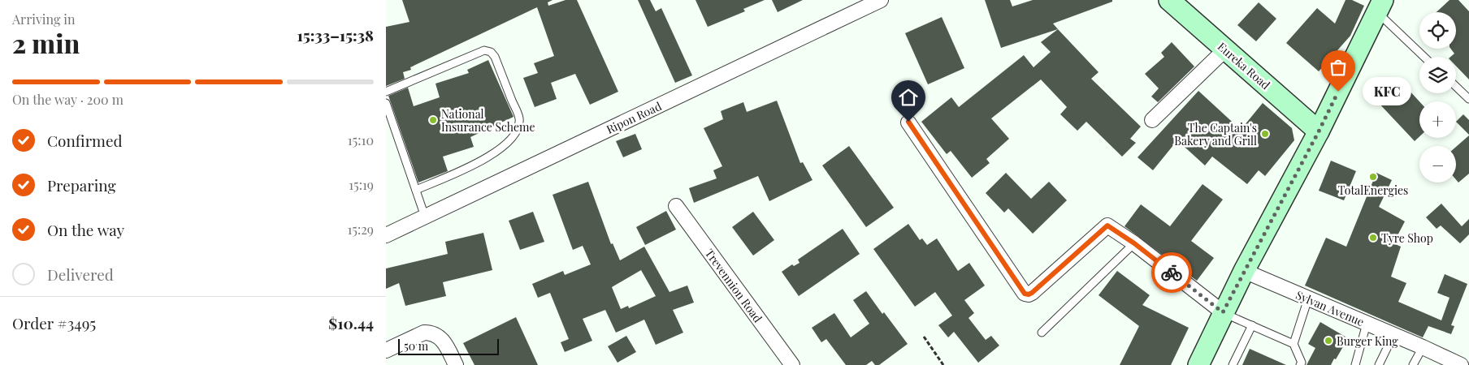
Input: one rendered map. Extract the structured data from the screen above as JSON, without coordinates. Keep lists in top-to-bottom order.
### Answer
{
  "streets": {
    "main road": ["Eureka Road"],
    "street": ["Ripon Road", "Trevennion Road", "Sylvan Avenue"]
  },
  "places": [
    "KFC",
    "National Insurance Scheme",
    "The Captain's Bakery and Grill",
    "TotalEnergies",
    "Tyre Shop",
    "Burger King"
  ],
  "scale_bar": "50 m",
  "page": {
    "heading": ["2 min", "Arriving in", "15:33–15:38"],
    "panel": ["Order #3495", "$10.44"],
    "map_buttons": ["+", "−"],
    "bar": "On the way · 200 m",
    "bubble": "KFC",
    "list": [
      ["Confirmed", "15:10"],
      ["Preparing", "15:19"],
      ["On the way", "15:29"],
      "Delivered"
    ],
    "scale": "50 m"
  }
}
